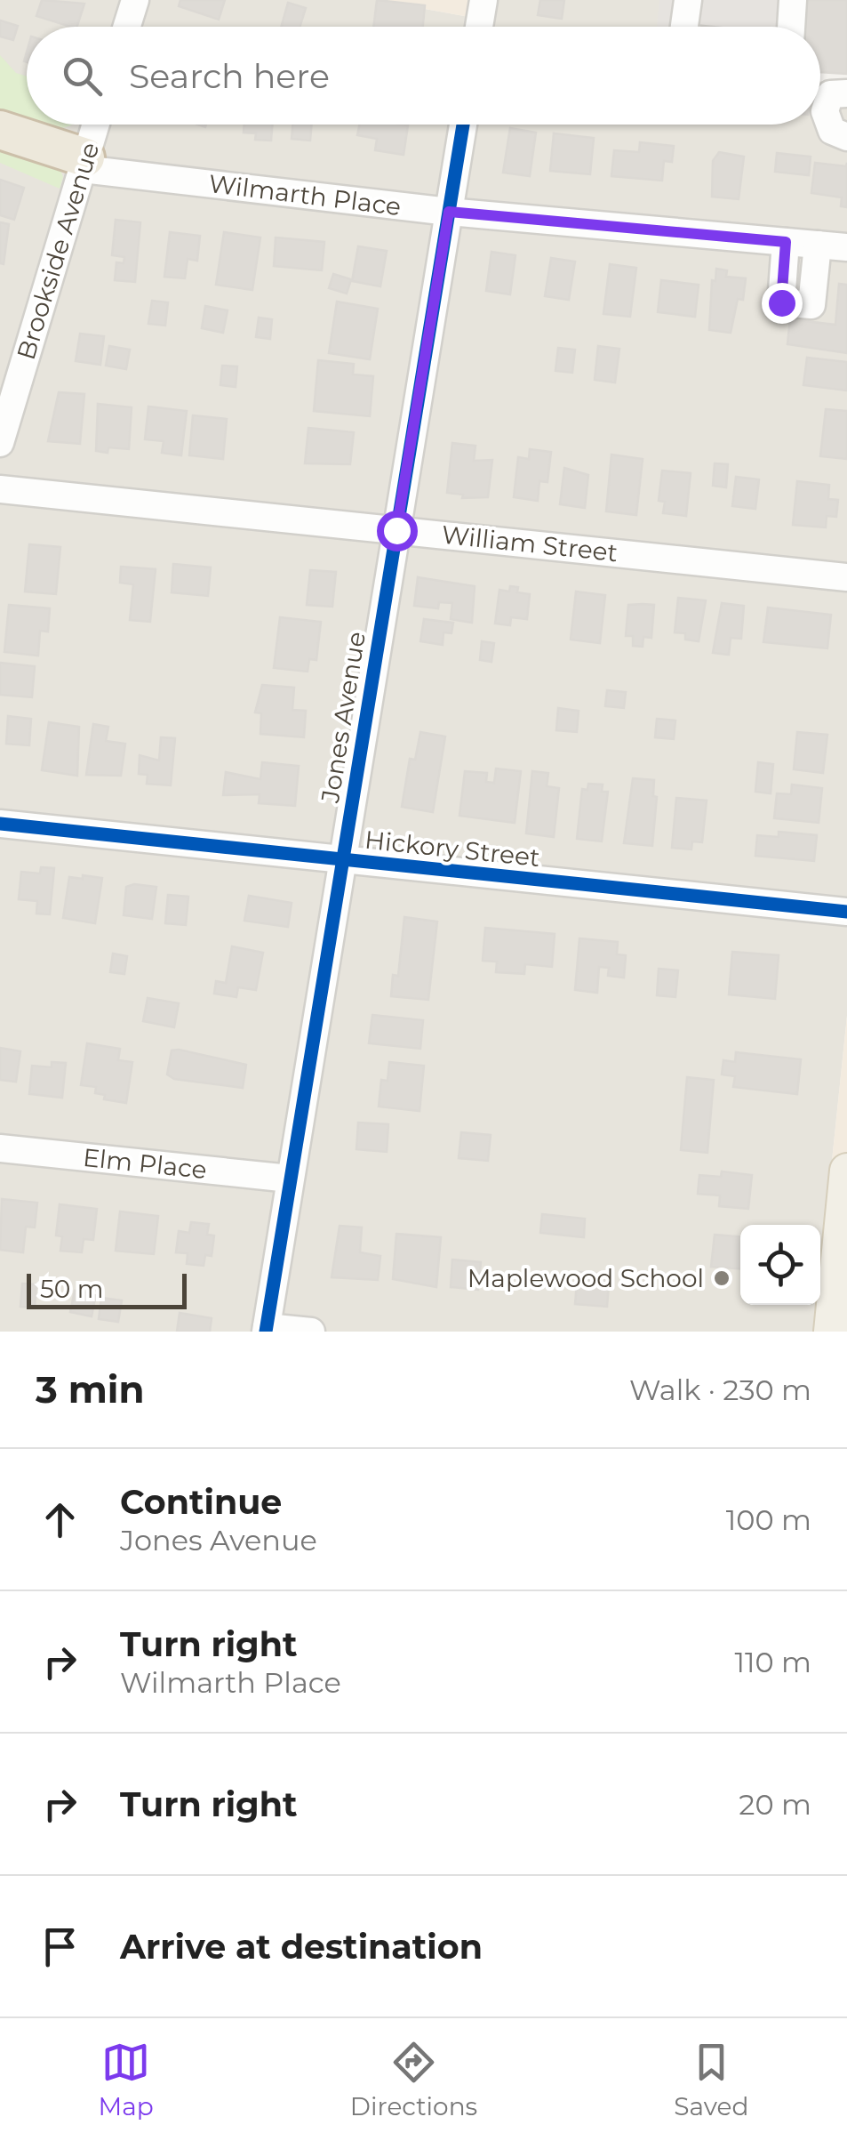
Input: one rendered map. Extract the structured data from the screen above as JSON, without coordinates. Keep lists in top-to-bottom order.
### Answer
{
  "streets": {
    "street": [
      "Wilmarth Place",
      "Brookside Avenue",
      "William Street",
      "Jones Avenue",
      "Hickory Street",
      "Elm Place"
    ]
  },
  "crossings": [
    ["Wilmarth Place", "Brookside Avenue"],
    ["Wilmarth Place", "Jones Avenue"],
    ["William Street", "Jones Avenue"],
    ["Jones Avenue", "Hickory Street"],
    ["Jones Avenue", "Elm Place"]
  ],
  "places": ["Maplewood School"],
  "scale_bar": "50 m",
  "page": {
    "search": "Search here",
    "scale": "50 m",
    "heading": ["3 min", "Walk · 230 m"],
    "list": [
      ["Continue", "Jones Avenue", "100 m"],
      ["Turn right", "Wilmarth Place", "110 m"],
      ["Turn right", "20 m"],
      "Arrive at destination"
    ],
    "nav": ["Map", "Directions", "Saved"]
  }
}
